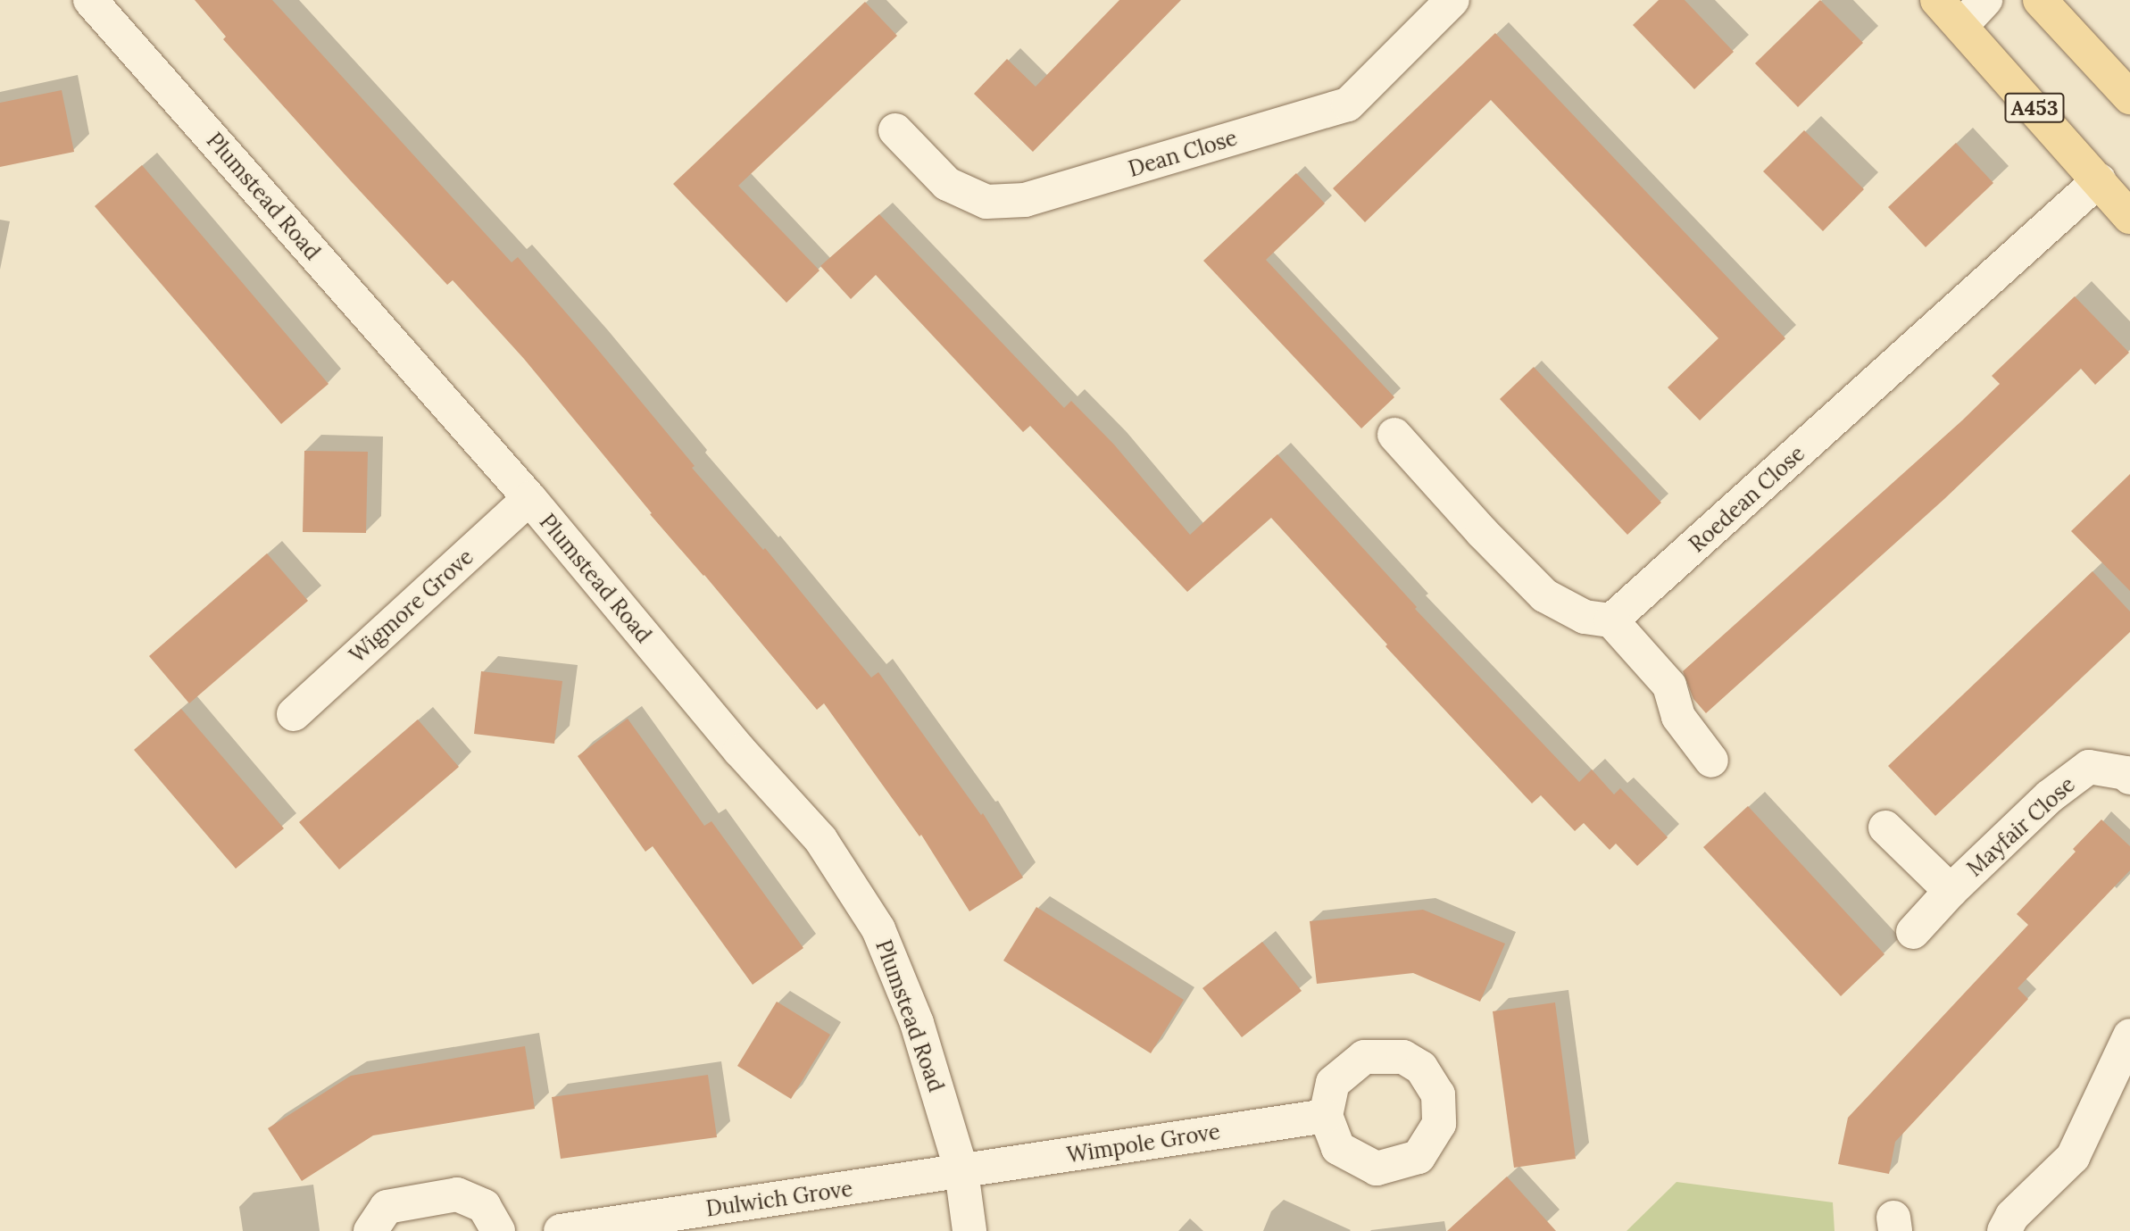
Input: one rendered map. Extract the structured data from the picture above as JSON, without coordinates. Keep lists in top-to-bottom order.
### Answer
{
  "streets": {
    "main road": ["A453"],
    "street": [
      "Dean Close",
      "Plumstead Road",
      "Roedean Close",
      "Wigmore Grove",
      "Mayfair Close",
      "Wimpole Grove",
      "Dulwich Grove"
    ]
  },
  "crossings": [
    ["A453", "Roedean Close"],
    ["Plumstead Road", "Wigmore Grove"],
    ["Plumstead Road", "Wimpole Grove"],
    ["Plumstead Road", "Dulwich Grove"],
    ["Wimpole Grove", "Dulwich Grove"]
  ]
}
